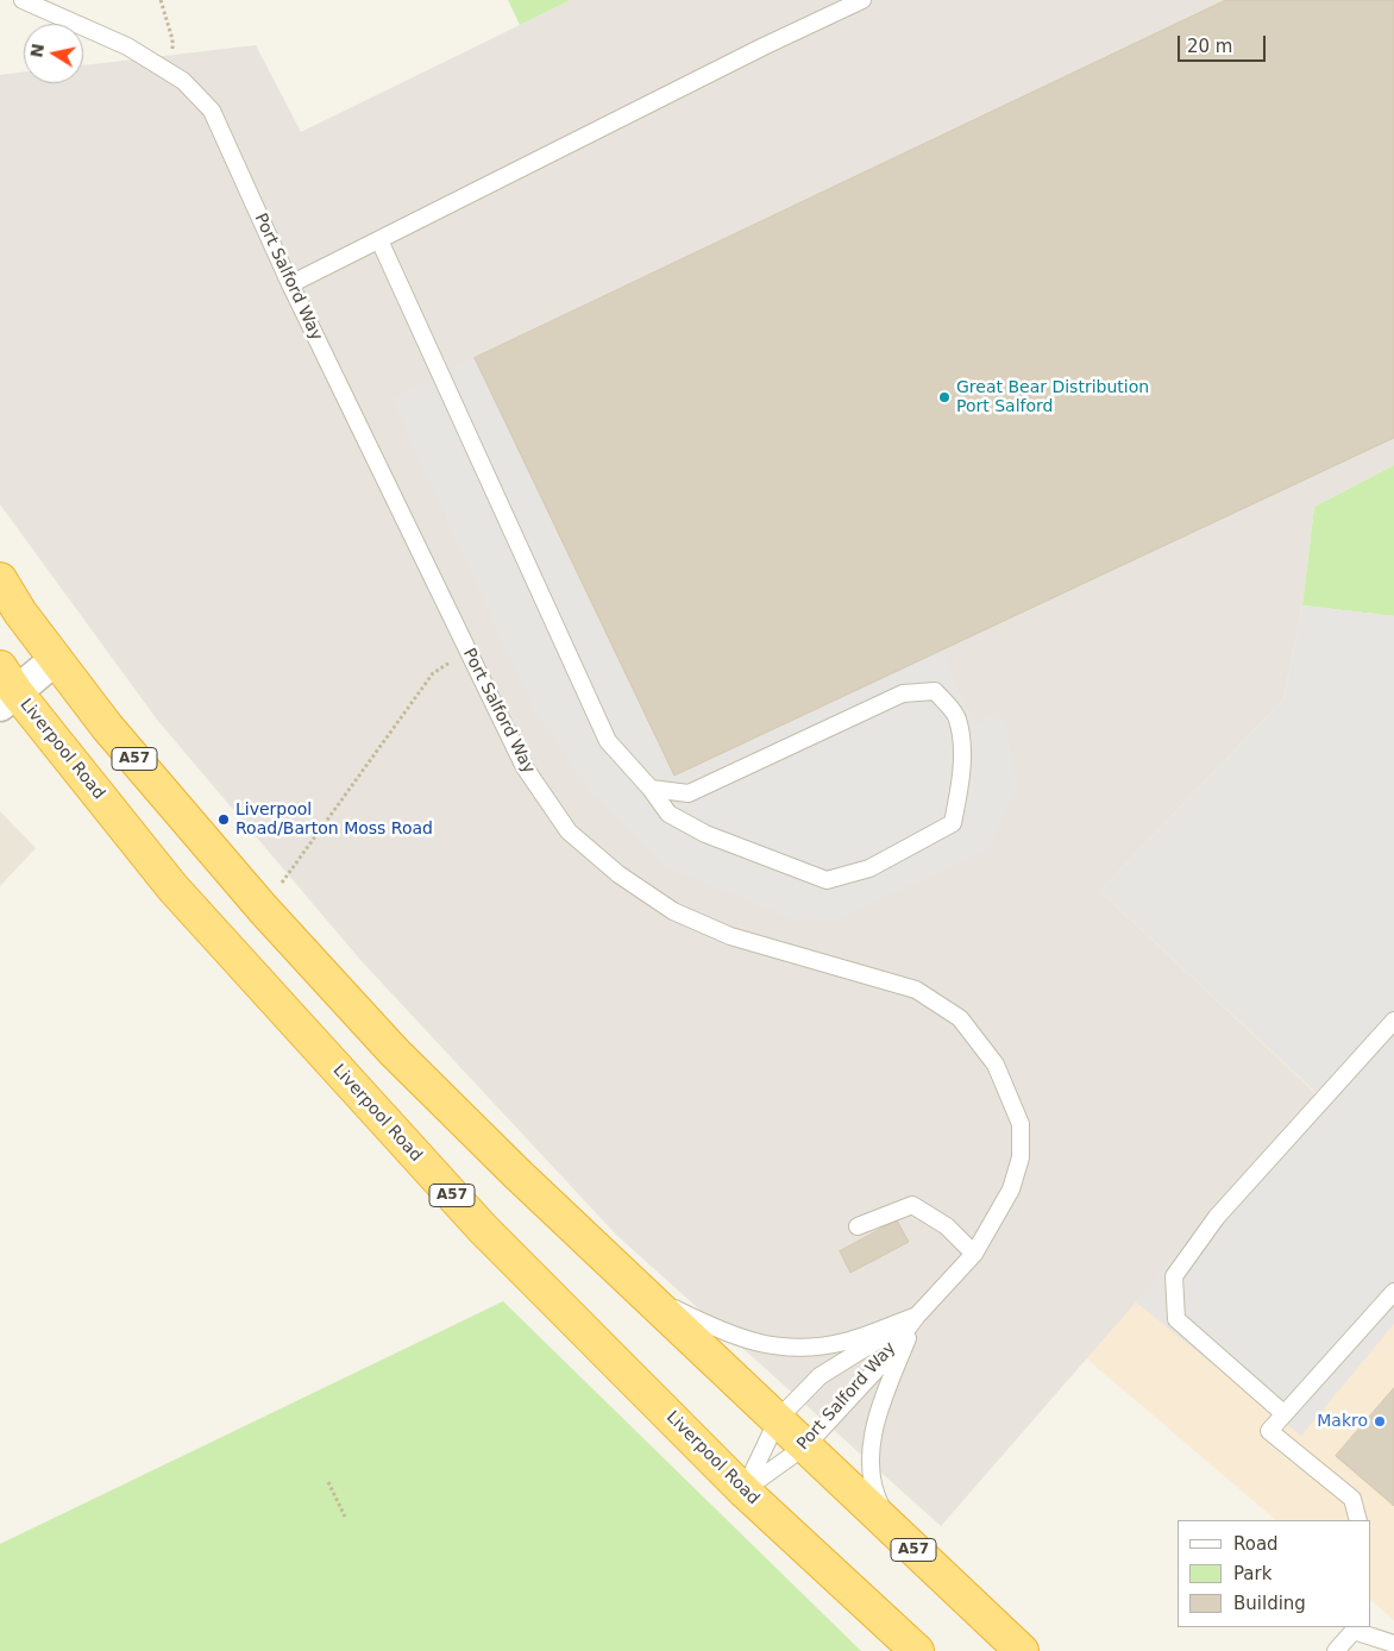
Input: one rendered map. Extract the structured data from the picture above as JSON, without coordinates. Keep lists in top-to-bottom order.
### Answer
{
  "streets": {
    "highway": ["Liverpool Road", "A57"],
    "lane": ["Port Salford Way"]
  },
  "crossings": [
    ["Port Salford Way", "Liverpool Road"],
    ["Port Salford Way", "A57"]
  ],
  "places": ["Great Bear Distribution Port Salford", "Liverpool Road/Barton Moss Road", "Makro"],
  "legend": ["Road", "Park", "Building"],
  "scale_bar": "20 m",
  "north": "left"
}
